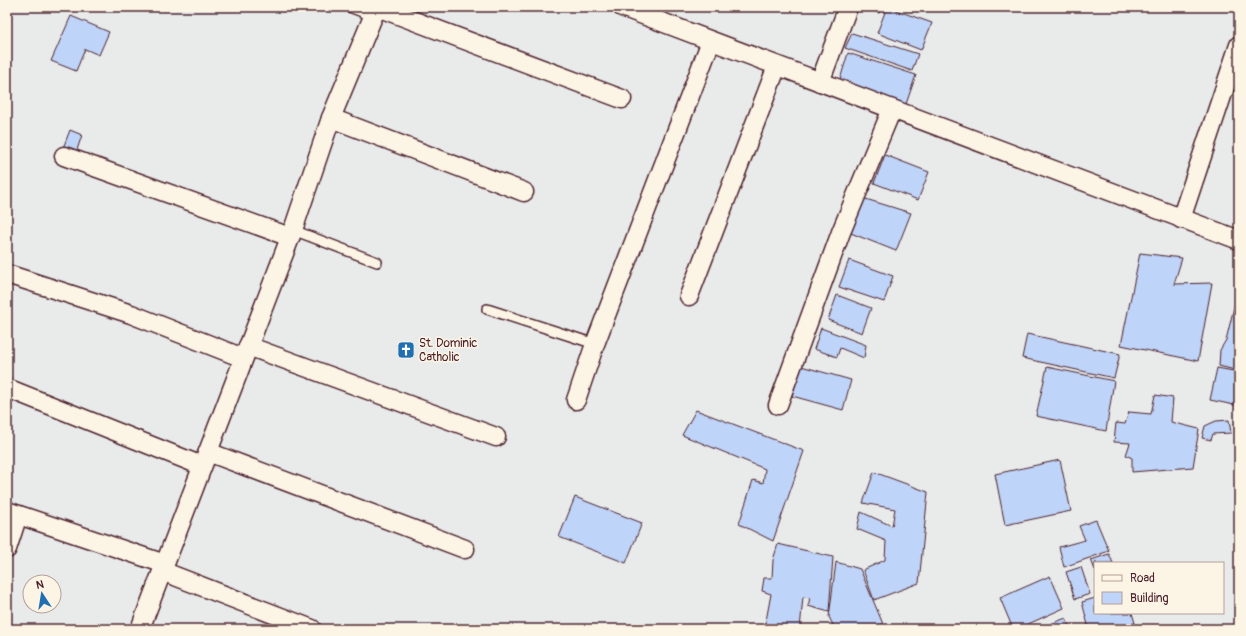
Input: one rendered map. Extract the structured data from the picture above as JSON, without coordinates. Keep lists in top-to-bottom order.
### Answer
{
  "places": {
    "church": ["St. Dominic Catholic"]
  },
  "legend": ["Road", "Building"],
  "north": "top"
}
